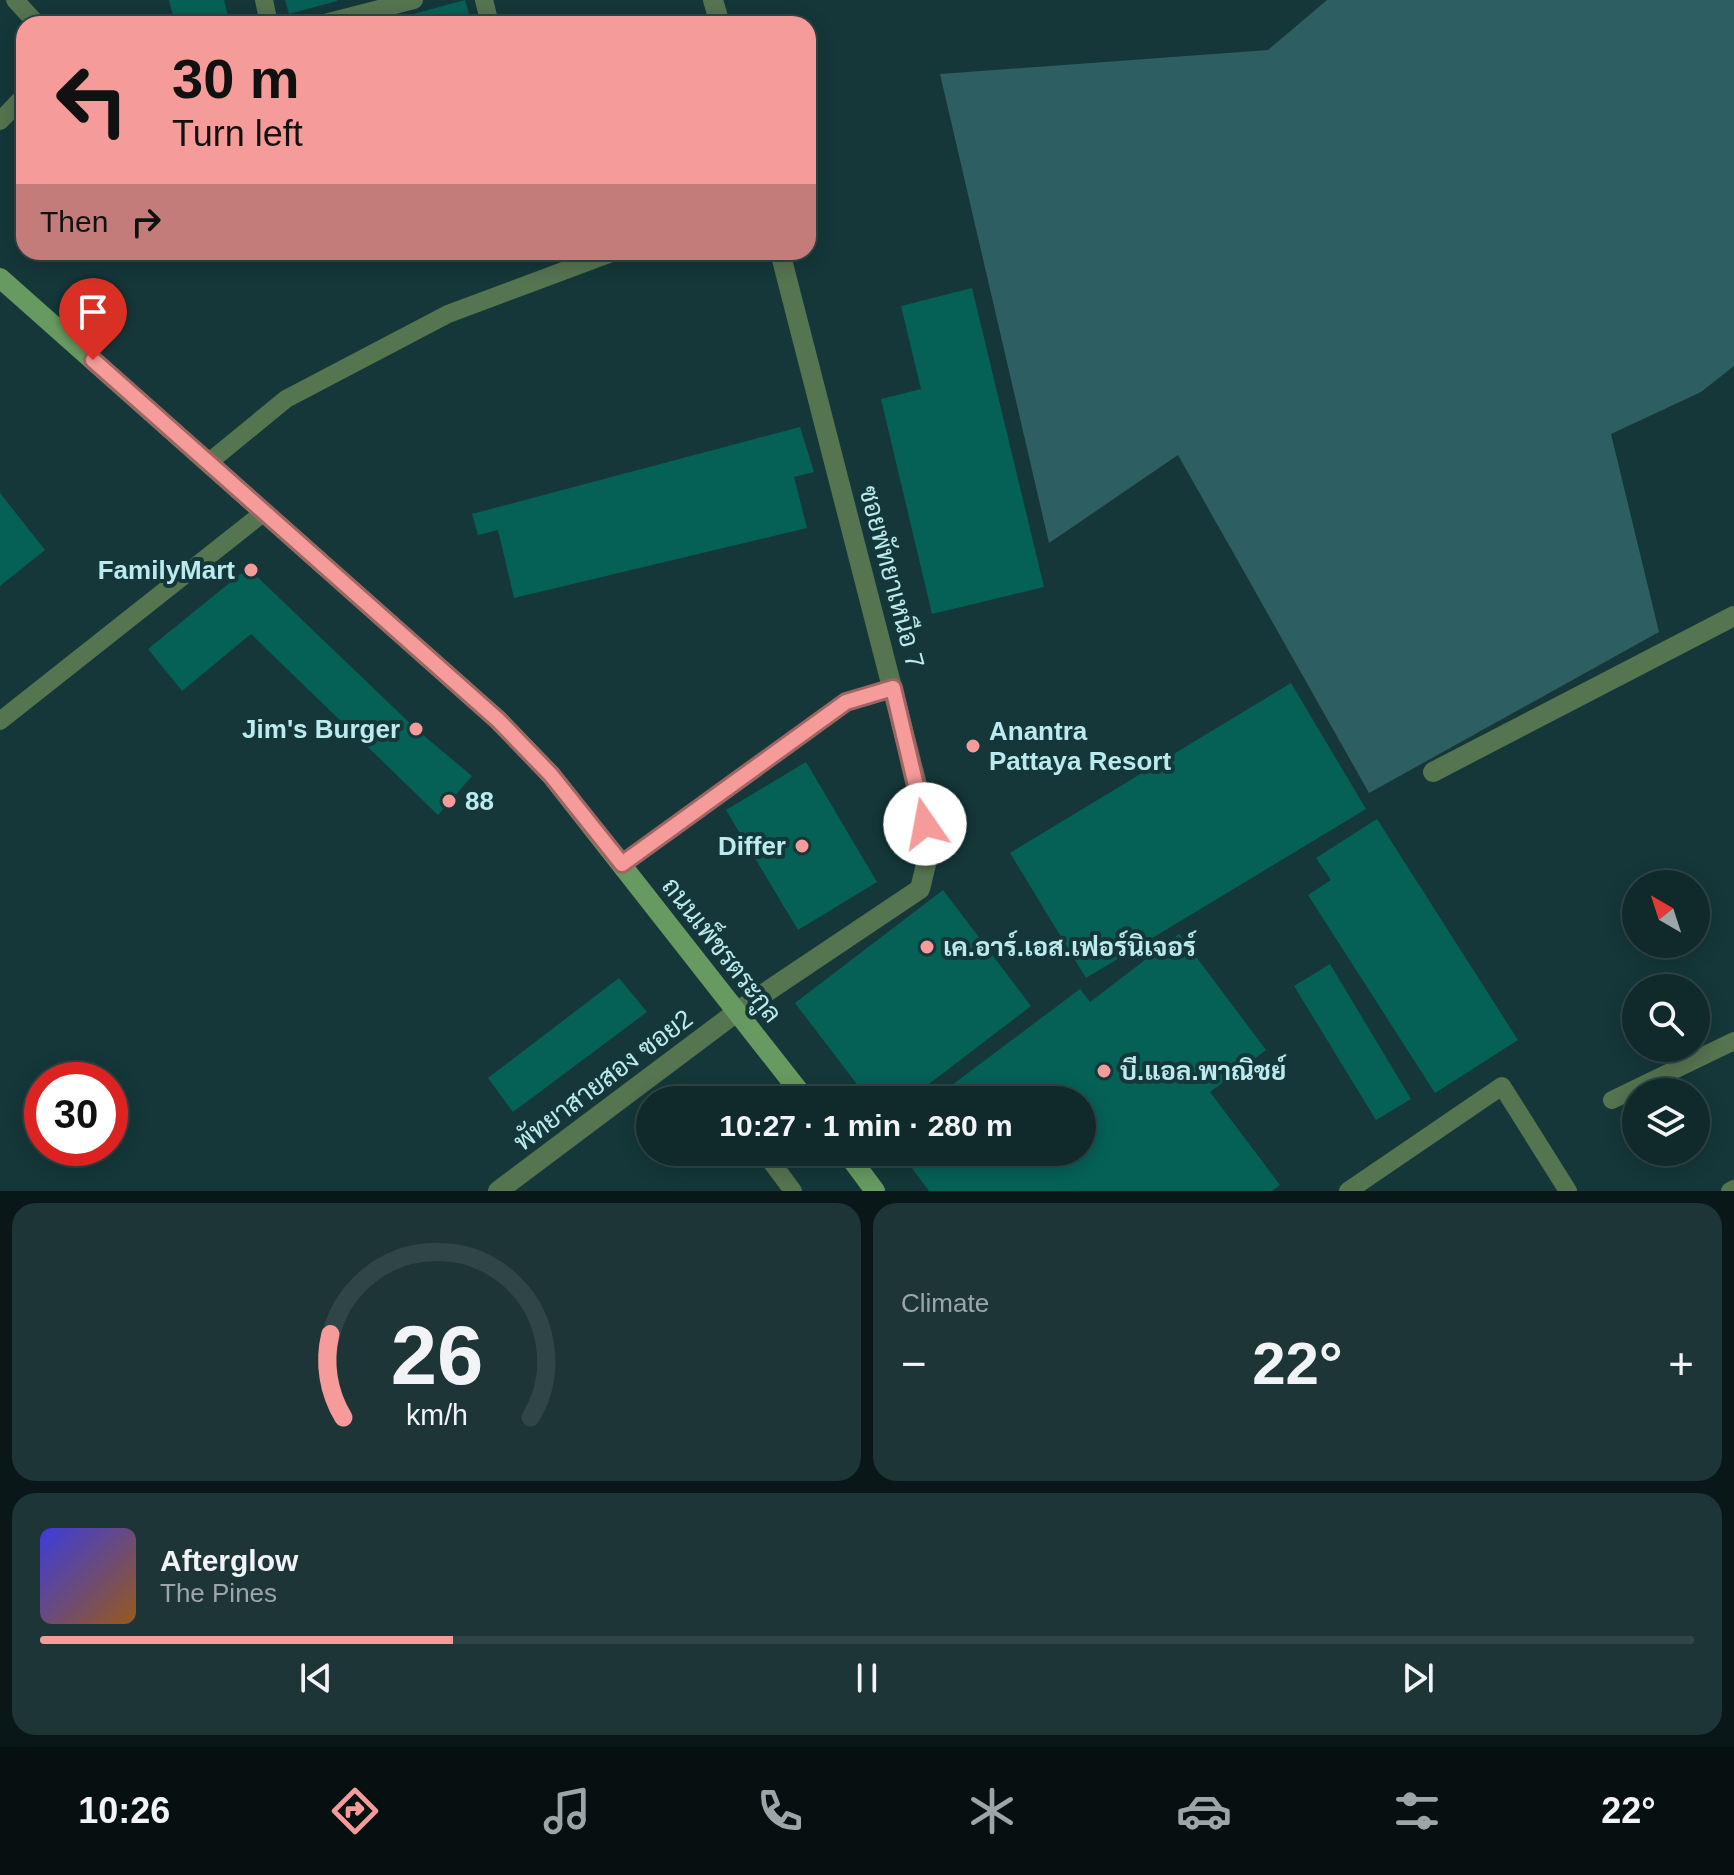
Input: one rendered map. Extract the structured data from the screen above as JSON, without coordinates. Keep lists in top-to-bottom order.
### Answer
{
  "streets": {
    "street": ["ซอยพัทยาเหนือ 7", "ถนนเพ็ชรตระกูล", "พัทยาสายสอง ซอย2"]
  },
  "crossings": [
    ["ซอยพัทยาเหนือ 7", "ถนนเพ็ชรตระกูล"],
    ["ซอยพัทยาเหนือ 7", "พัทยาสายสอง ซอย2"],
    ["ถนนเพ็ชรตระกูล", "พัทยาสายสอง ซอย2"]
  ],
  "places": [
    "FamilyMart",
    "Jim's Burger",
    "Anantra Pattaya Resort",
    "88",
    "Differ",
    "เค.อาร์.เอส.เฟอร์นิเจอร์",
    "บี.แอล.พาณิชย์"
  ],
  "north": "top left",
  "page": {
    "turn": ["30 m", "Turn left"],
    "then": "Then",
    "limit": "30",
    "trip": "10:27 · 1 min · 280 m",
    "tile": "Climate",
    "heat": ["−", "22°", "+"],
    "song": ["Afterglow", "The Pines"],
    "tabs": ["10:26", "22°"],
    "gauge": ["26", "km/h"]
  }
}
